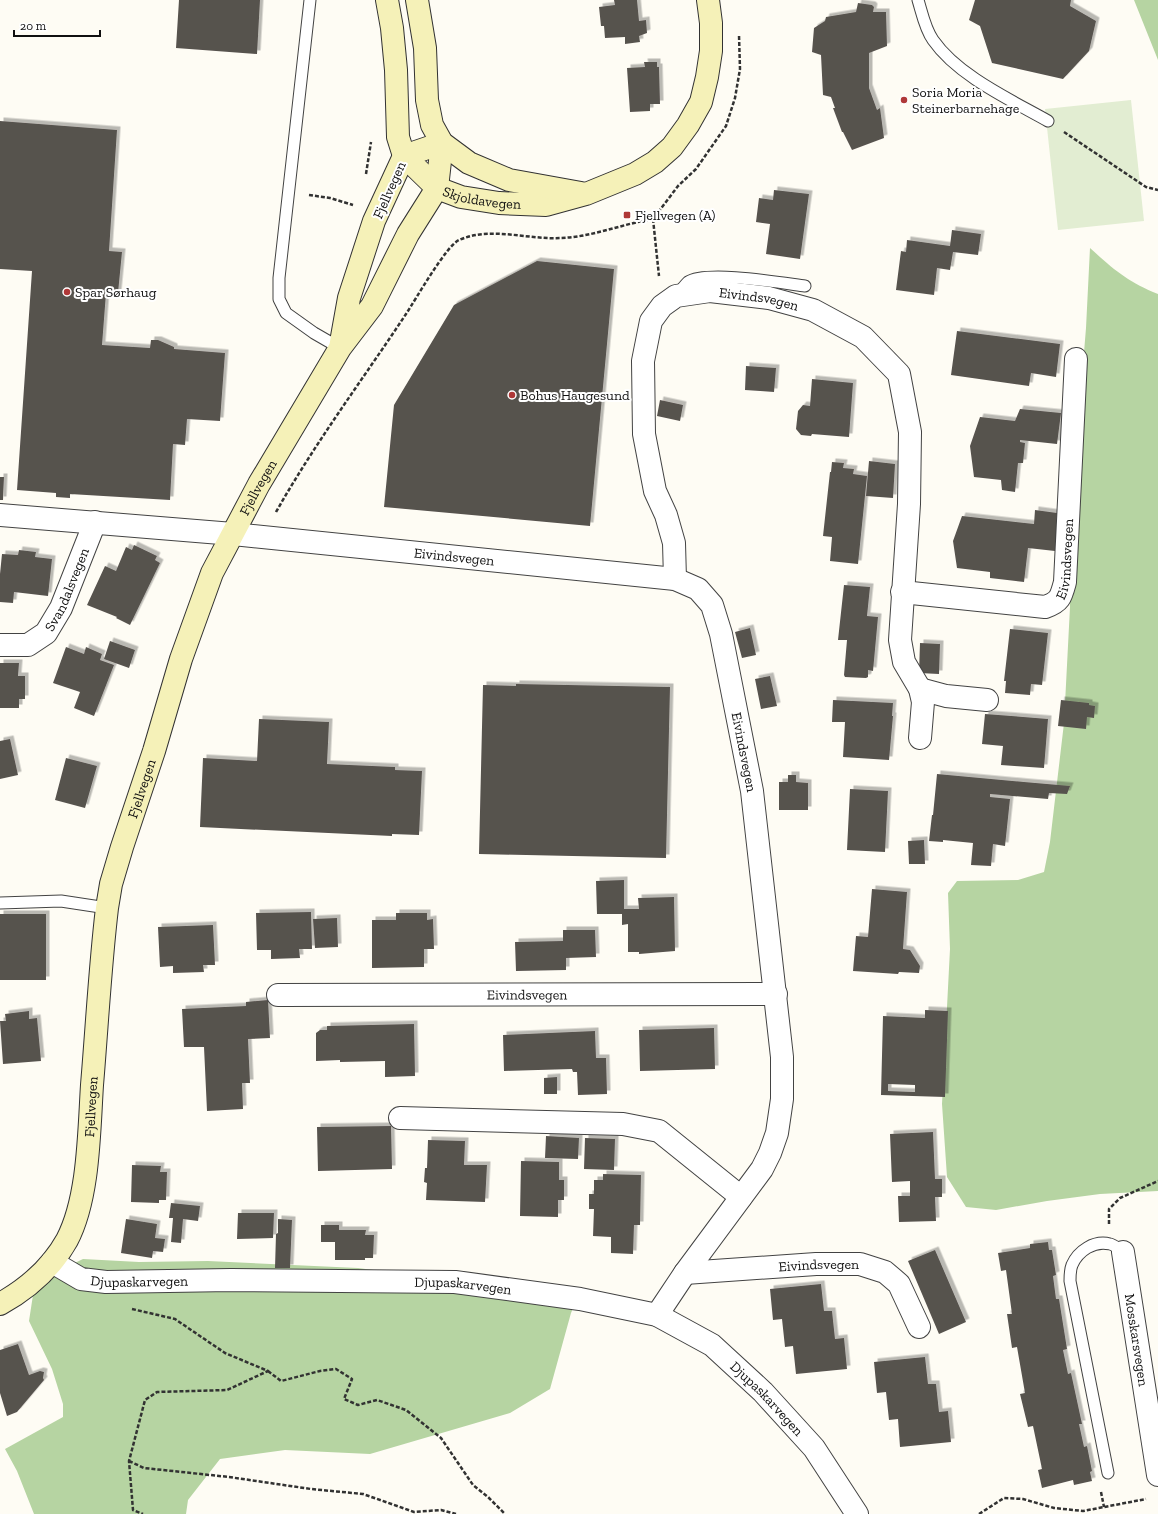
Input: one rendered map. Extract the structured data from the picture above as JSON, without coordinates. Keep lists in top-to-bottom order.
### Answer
{
  "streets": {
    "main road": ["Fjellvegen", "Skjoldavegen"],
    "street": [
      "Eivindsvegen",
      "Svandalsvegen",
      "Djupaskarvegen",
      "Mosskarsvegen"
    ]
  },
  "crossings": [
    ["Fjellvegen", "Skjoldavegen"],
    ["Fjellvegen", "Eivindsvegen"],
    ["Fjellvegen", "Djupaskarvegen"],
    ["Eivindsvegen", "Djupaskarvegen"]
  ],
  "places": {
    "other": ["Soria Moria Steinerbarnehage", "Spar Sørhaug", "Bohus Haugesund"],
    "transit": ["Fjellvegen (A)"]
  },
  "scale_bar": "20 m"
}
